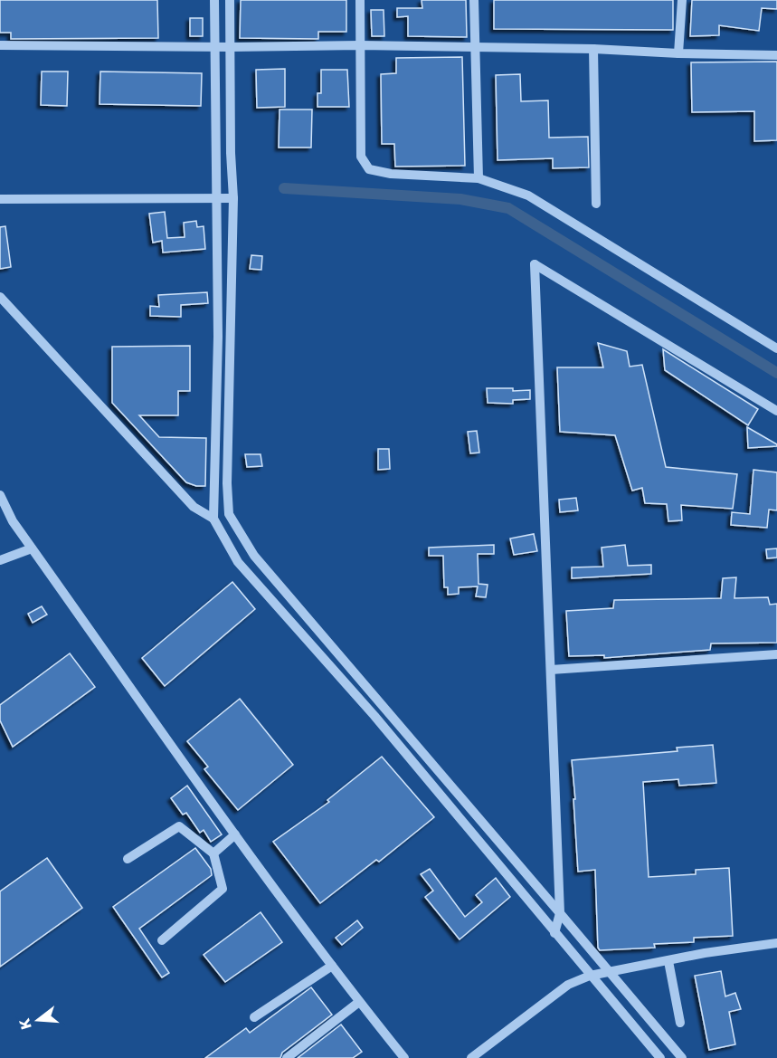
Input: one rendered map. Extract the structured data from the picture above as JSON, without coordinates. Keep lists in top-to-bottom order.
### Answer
{
  "north": "left"
}
